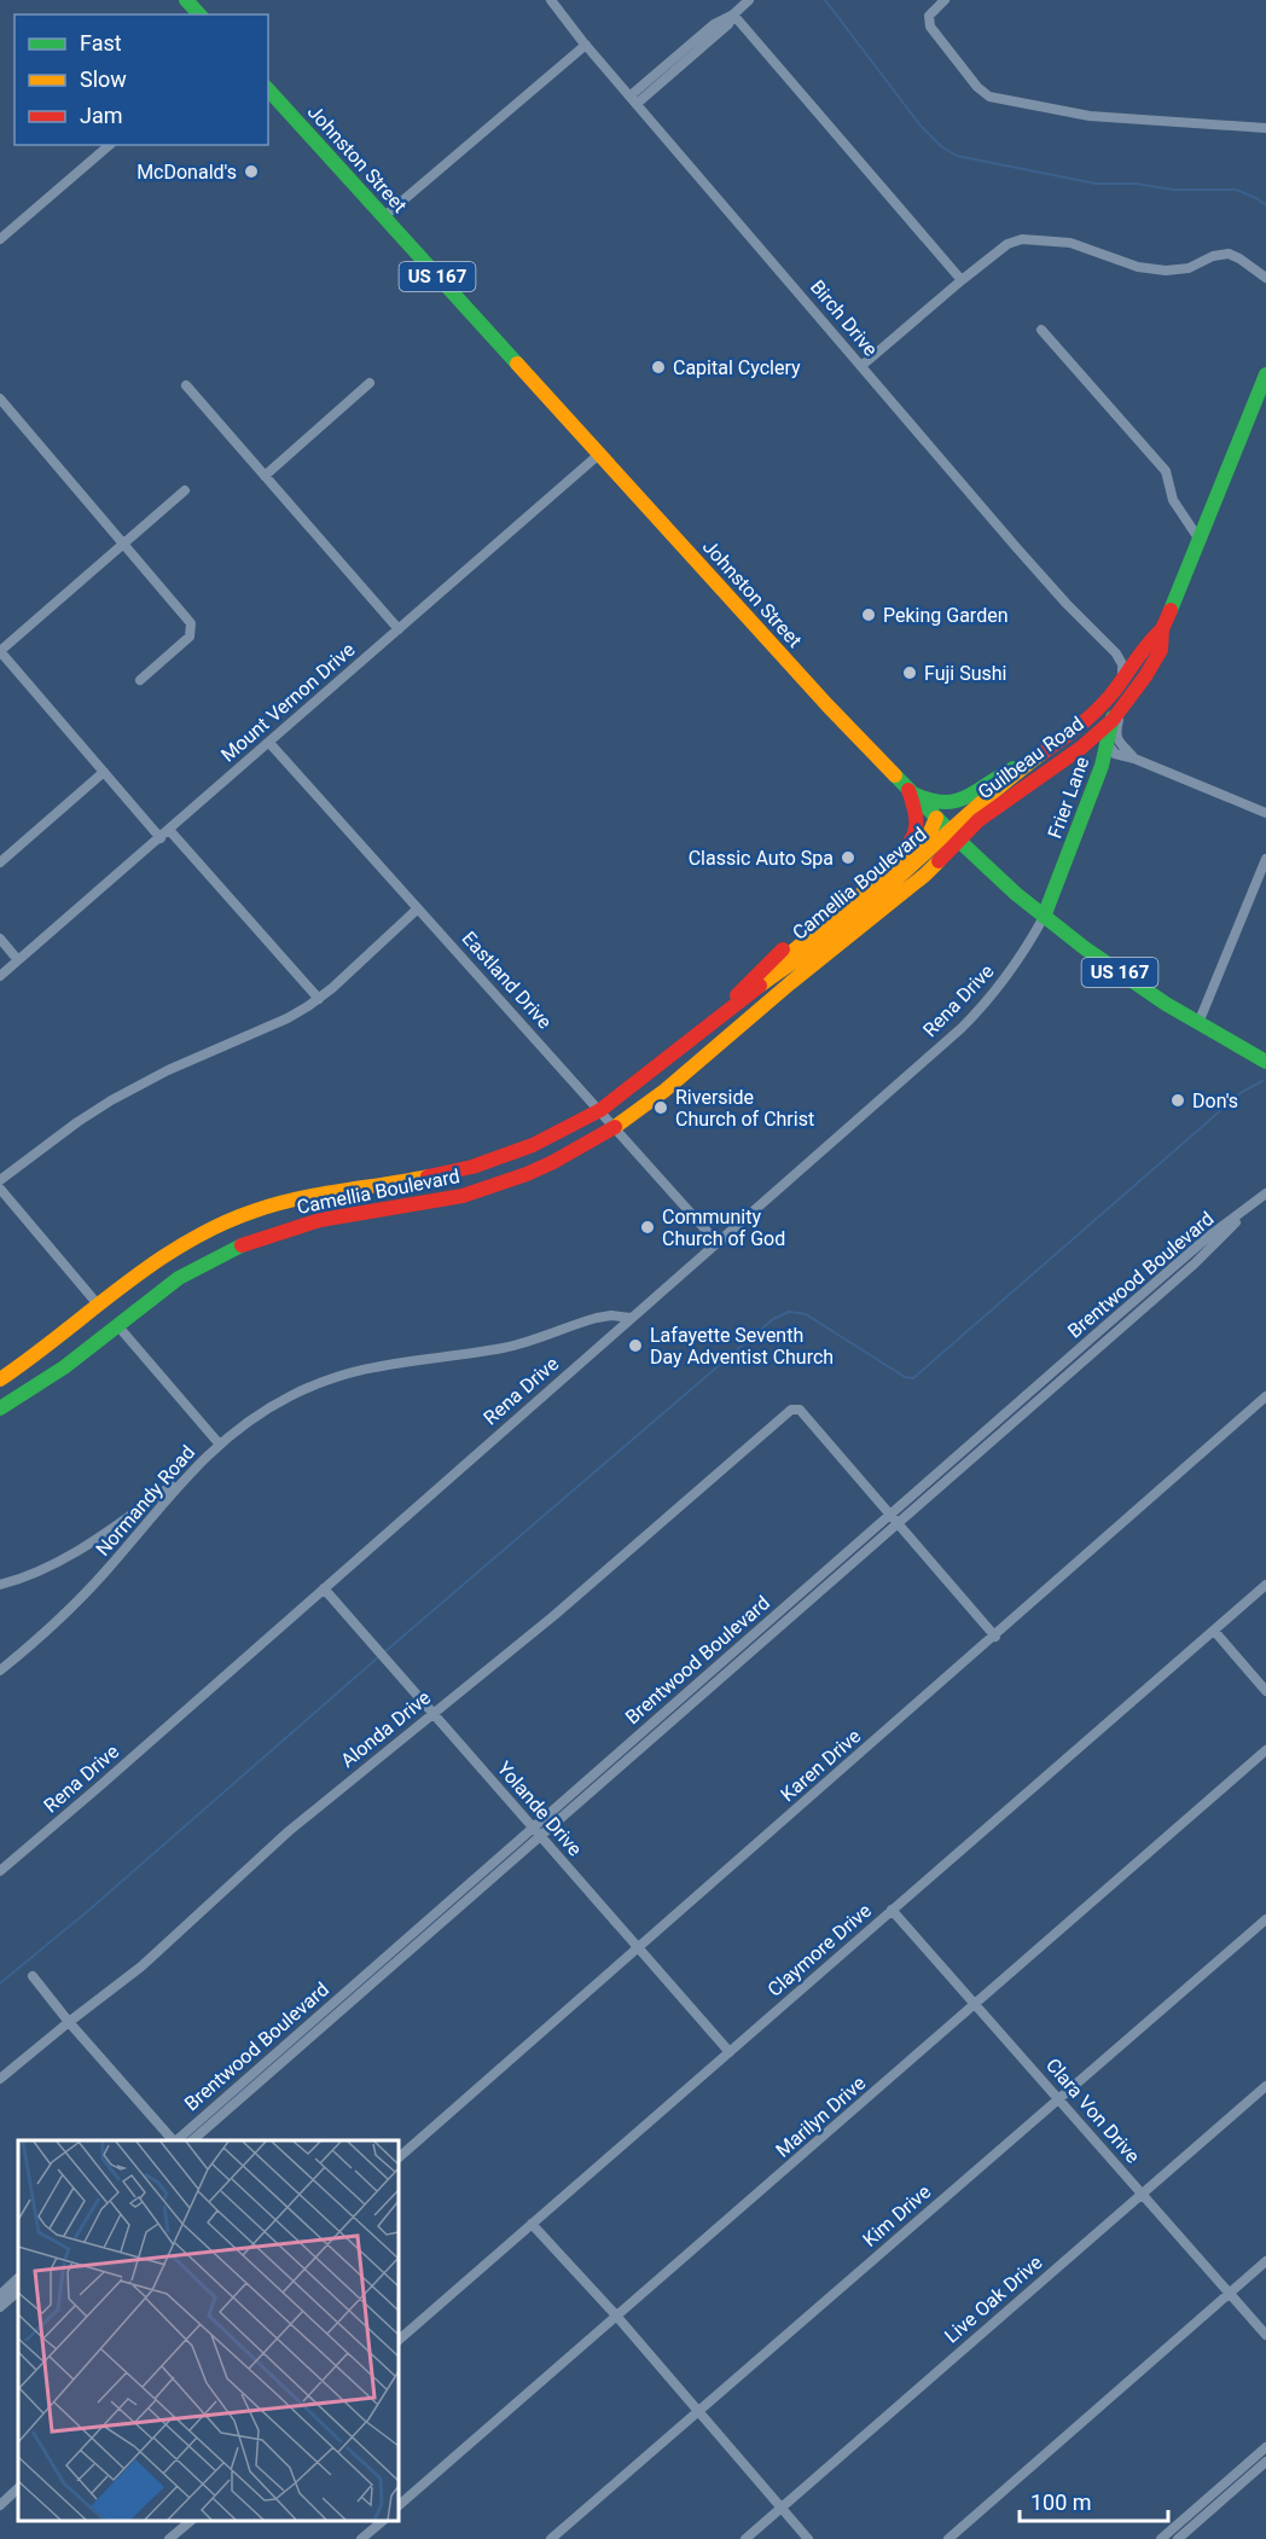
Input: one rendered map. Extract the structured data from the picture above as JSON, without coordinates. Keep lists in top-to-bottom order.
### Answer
{
  "streets": {
    "main road": [
      "Johnston Street",
      "US 167",
      "Guilbeau Road",
      "Frier Lane",
      "Camellia Boulevard"
    ],
    "street": [
      "Birch Drive",
      "Mount Vernon Drive",
      "Eastland Drive",
      "Rena Drive",
      "Brentwood Boulevard",
      "Normandy Road",
      "Alonda Drive",
      "Karen Drive",
      "Yolande Drive",
      "Claymore Drive",
      "Clara Von Drive",
      "Marilyn Drive",
      "Kim Drive",
      "Live Oak Drive"
    ]
  },
  "crossings": [
    ["Johnston Street", "Mount Vernon Drive"],
    ["Johnston Street", "Guilbeau Road"],
    ["Johnston Street", "Frier Lane"],
    ["Johnston Street", "Camellia Boulevard"],
    ["Johnston Street", "Rena Drive"],
    ["Mount Vernon Drive", "Eastland Drive"],
    ["Guilbeau Road", "Frier Lane"],
    ["Guilbeau Road", "Camellia Boulevard"],
    ["Frier Lane", "Rena Drive"],
    ["Camellia Boulevard", "Eastland Drive"],
    ["Eastland Drive", "Rena Drive"],
    ["Rena Drive", "Normandy Road"],
    ["Rena Drive", "Yolande Drive"],
    ["Brentwood Boulevard", "Alonda Drive"],
    ["Brentwood Boulevard", "Yolande Drive"],
    ["Alonda Drive", "Yolande Drive"],
    ["Karen Drive", "Yolande Drive"],
    ["Yolande Drive", "Claymore Drive"],
    ["Claymore Drive", "Clara Von Drive"],
    ["Clara Von Drive", "Marilyn Drive"],
    ["Clara Von Drive", "Kim Drive"],
    ["Clara Von Drive", "Live Oak Drive"]
  ],
  "places": [
    "McDonald's",
    "Capital Cyclery",
    "Peking Garden",
    "Fuji Sushi",
    "Classic Auto Spa",
    "Don's",
    "Riverside Church of Christ",
    "Community Church of God",
    "Lafayette Seventh Day Adventist Church"
  ],
  "legend": ["Fast", "Slow", "Jam"],
  "scale_bar": "100 m"
}
